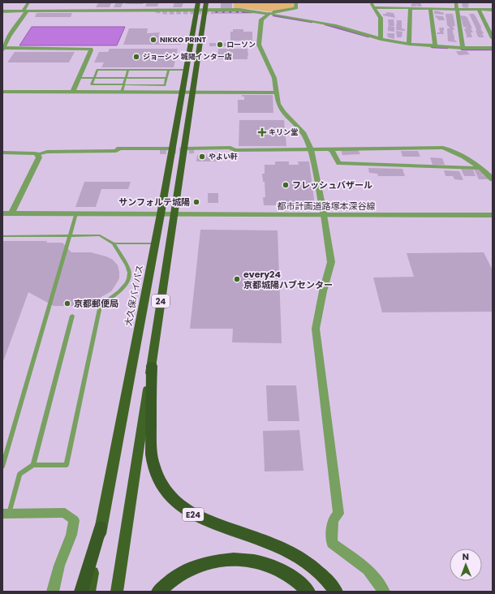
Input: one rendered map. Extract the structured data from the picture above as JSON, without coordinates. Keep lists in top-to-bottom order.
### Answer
{
  "streets": {
    "highway": ["大久保バイパス", "24", "E24"],
    "street": ["都市計画道路塚本深谷線"]
  },
  "crossings": [
    ["都市計画道路塚本深谷線", "大久保バイパス"],
    ["都市計画道路塚本深谷線", "24"],
    ["大久保バイパス", "24"],
    ["24", "E24"]
  ],
  "places": {
    "other": [
      "NIKKO PRINT",
      "ローソン",
      "ジョーシン 城陽インター店",
      "やよい軒",
      "フレッシュバザール",
      "サンフォルテ城陽",
      "every24 京都城陽ハブセンター",
      "京都郵便局"
    ],
    "health": ["キリン堂"]
  },
  "north": "top"
}
